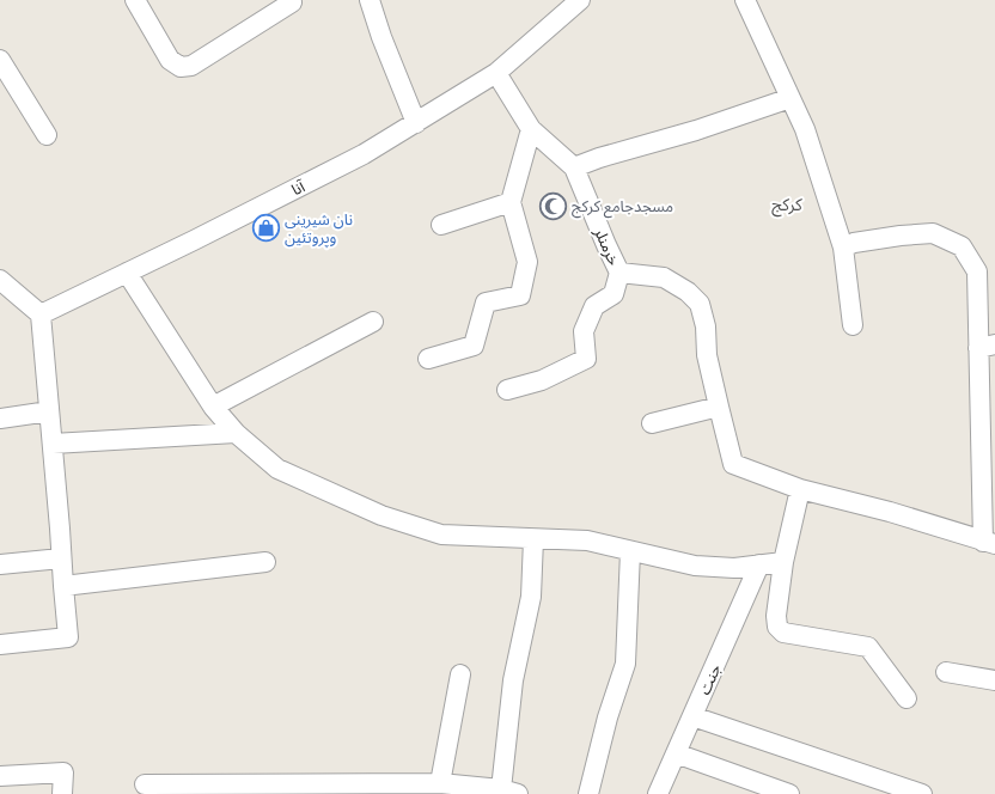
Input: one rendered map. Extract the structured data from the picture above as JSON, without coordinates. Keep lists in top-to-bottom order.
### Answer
{
  "streets": {
    "street": ["آنا", "خرمنلر", "جنت"]
  },
  "crossings": [
    ["آنا", "خرمنلر"]
  ],
  "districts": ["کرکج"],
  "places": {
    "mosque": ["مسجدجامع کرکج"],
    "shop": ["نان شیرینی وپروتئین"]
  }
}
